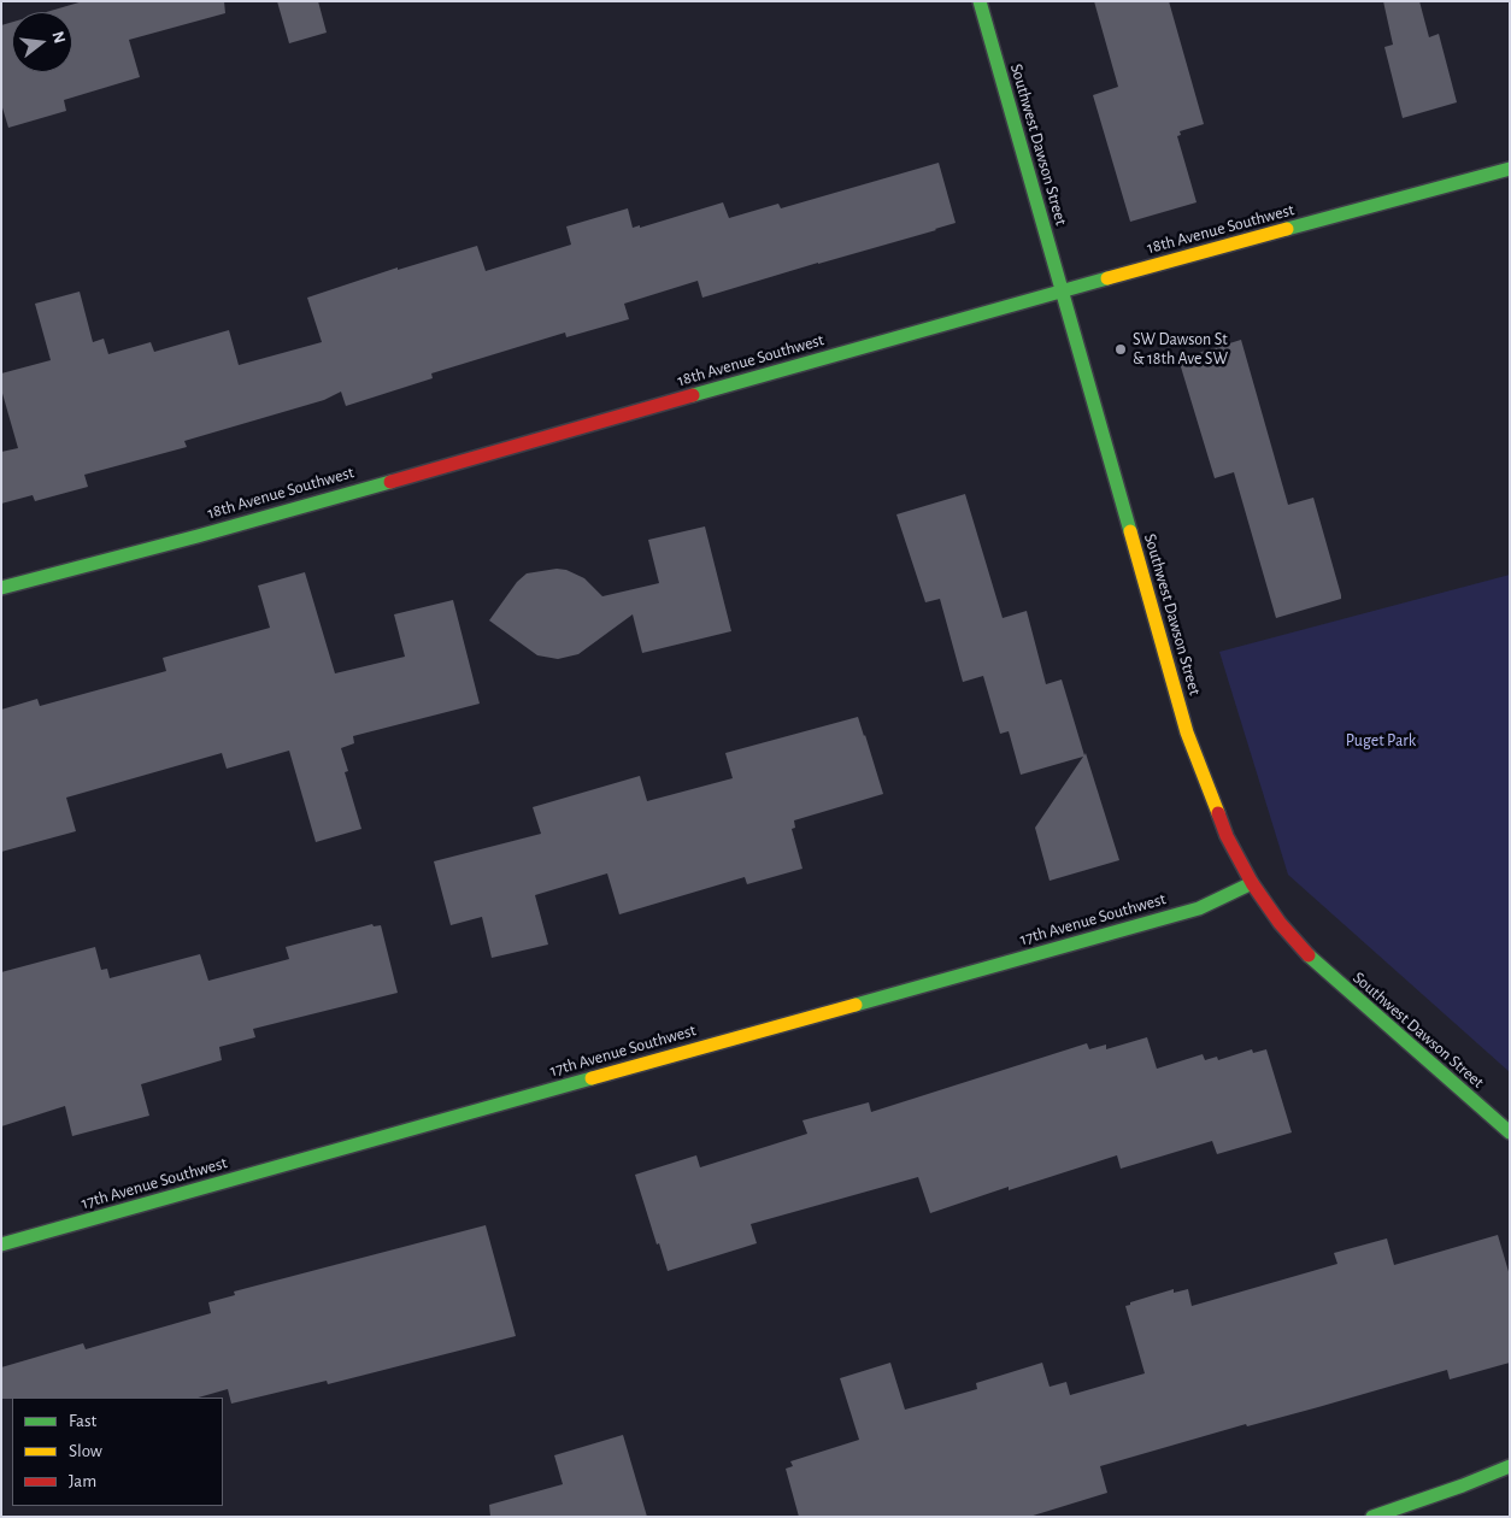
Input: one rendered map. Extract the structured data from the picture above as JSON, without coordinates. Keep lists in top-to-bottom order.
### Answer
{
  "streets": {
    "street": ["Southwest Dawson Street", "18th Avenue Southwest", "17th Avenue Southwest"]
  },
  "crossings": [
    ["Southwest Dawson Street", "18th Avenue Southwest"],
    ["Southwest Dawson Street", "17th Avenue Southwest"]
  ],
  "parks": ["Puget Park"],
  "places": ["SW Dawson St & 18th Ave SW"],
  "legend": ["Fast", "Slow", "Jam"],
  "north": "right"
}
